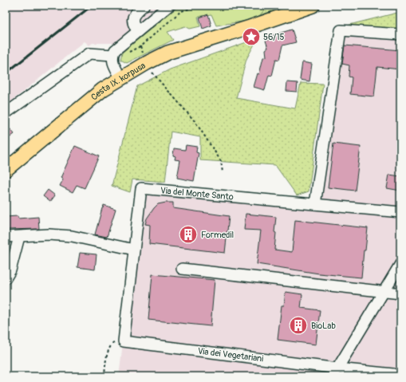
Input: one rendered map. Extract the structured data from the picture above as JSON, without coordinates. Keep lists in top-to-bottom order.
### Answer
{
  "streets": {
    "main road": ["Cesta IX. korpusa"],
    "street": ["Via del Monte Santo", "Via dei Vegetariani"]
  },
  "crossings": [
    ["Via del Monte Santo", "Via dei Vegetariani"]
  ],
  "places": {
    "place": ["56/15"],
    "building": ["Formedil", "BioLab"]
  }
}
